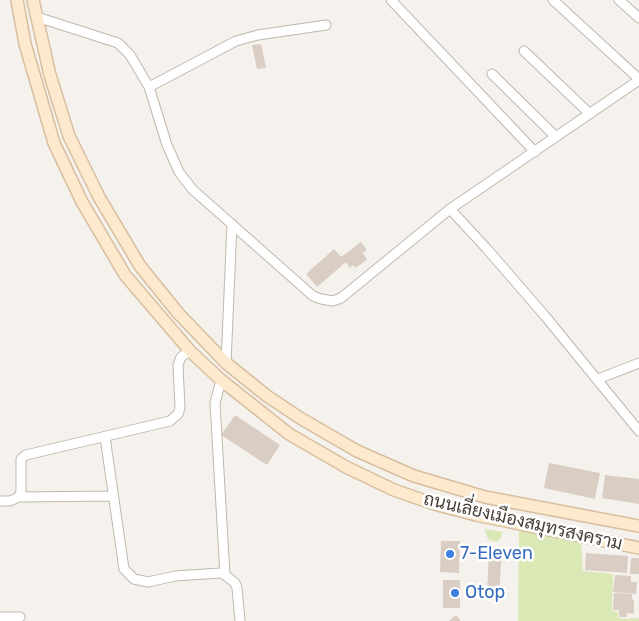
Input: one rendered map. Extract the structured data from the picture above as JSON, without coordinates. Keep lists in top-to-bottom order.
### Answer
{
  "streets": {
    "main road": ["ถนนเลี่ยงเมืองสมุทรสงคราม"]
  },
  "places": ["7-Eleven", "Otop"]
}
